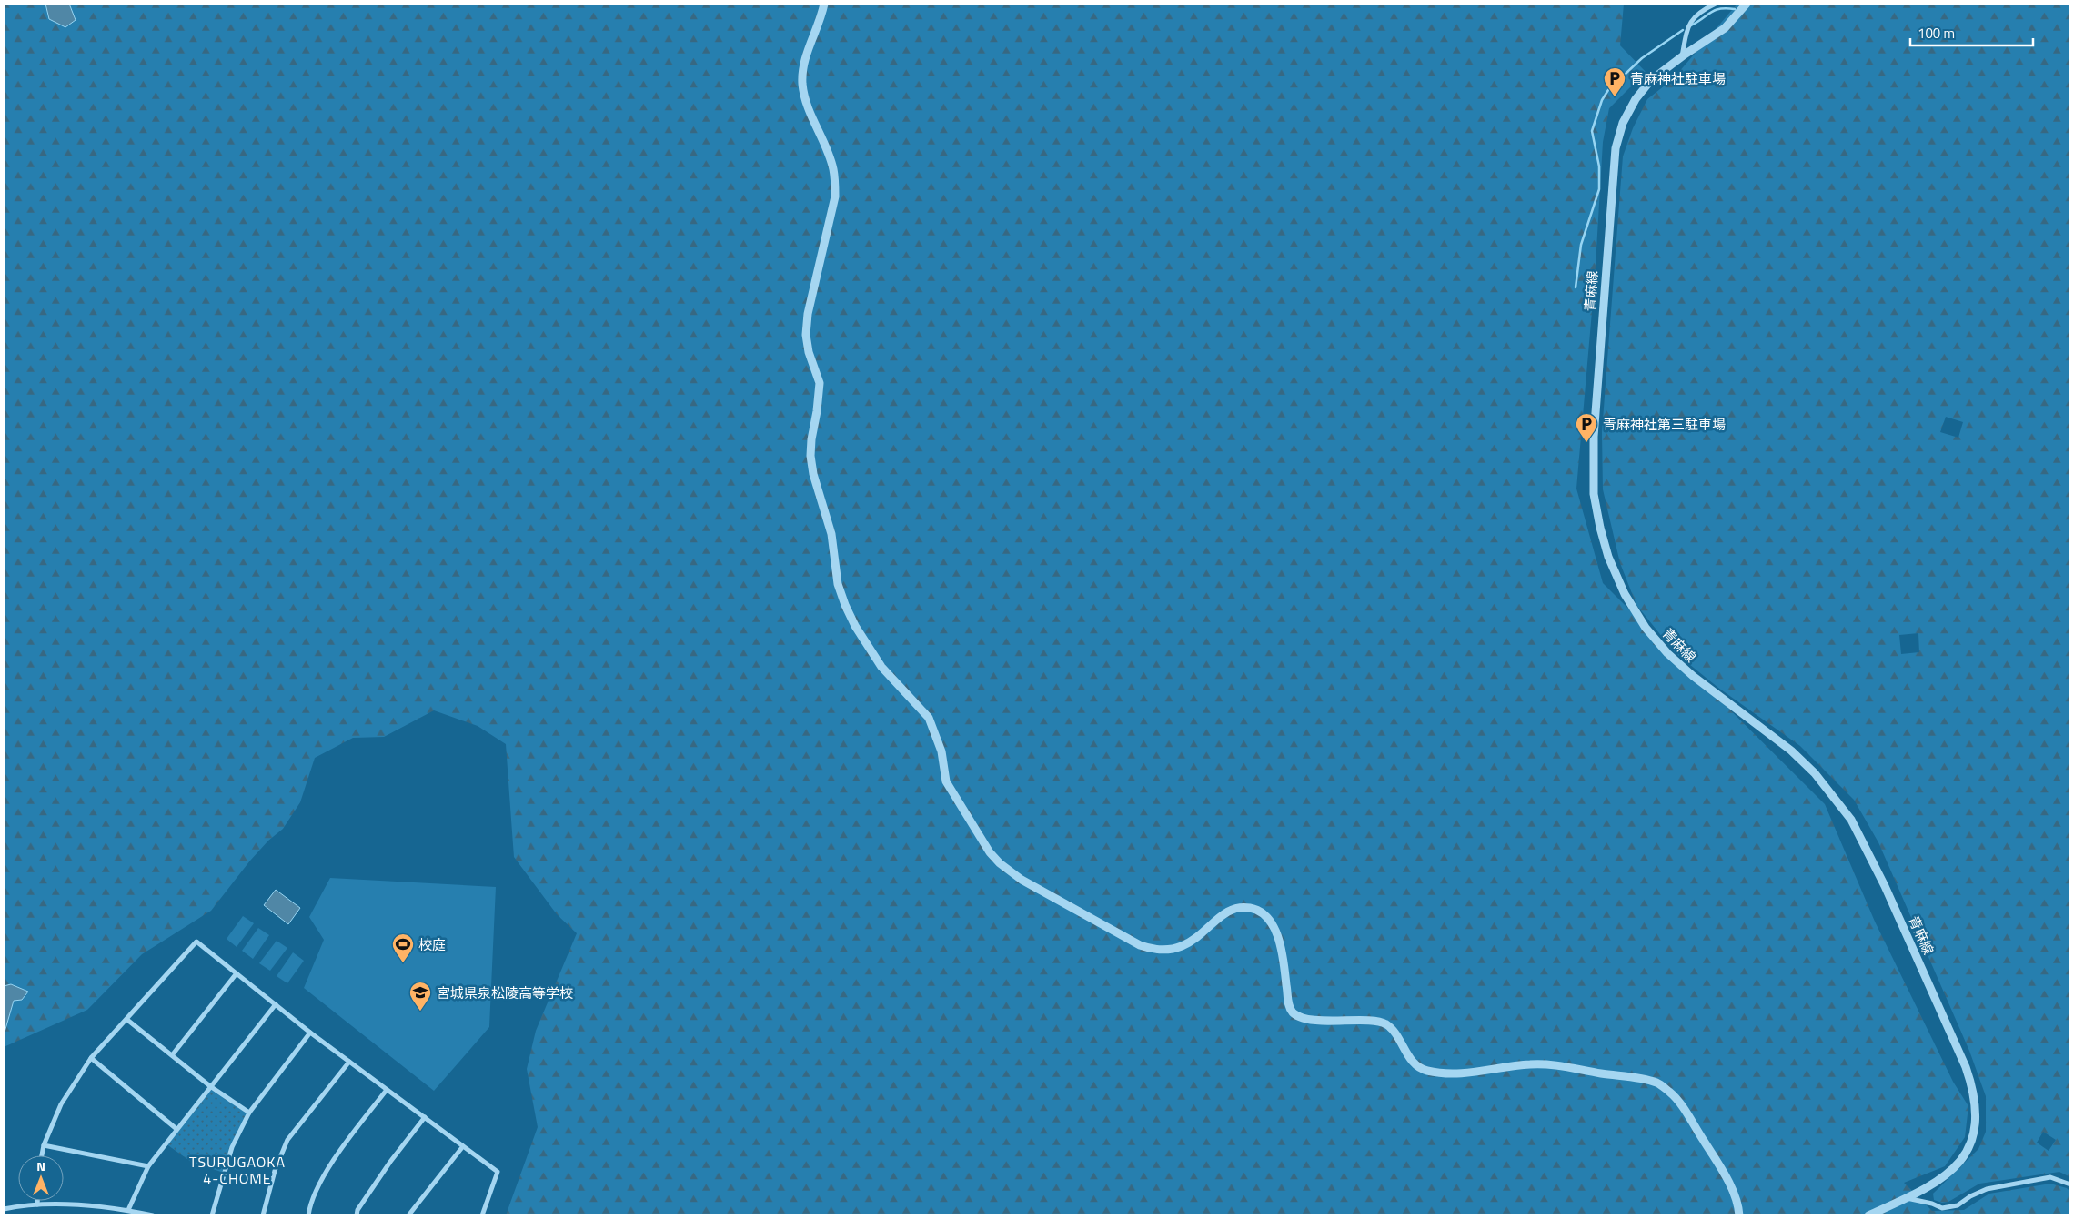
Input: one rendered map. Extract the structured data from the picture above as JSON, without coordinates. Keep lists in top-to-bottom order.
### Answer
{
  "streets": {
    "street": ["青麻線"]
  },
  "districts": ["TSURUGAOKA 4-CHOME"],
  "places": {
    "parking": ["青麻神社駐車場", "青麻神社第三駐車場"],
    "sports": ["校庭"],
    "school or university": ["宮城県泉松陵高等学校"]
  },
  "scale_bar": "100 m",
  "north": "top"
}
